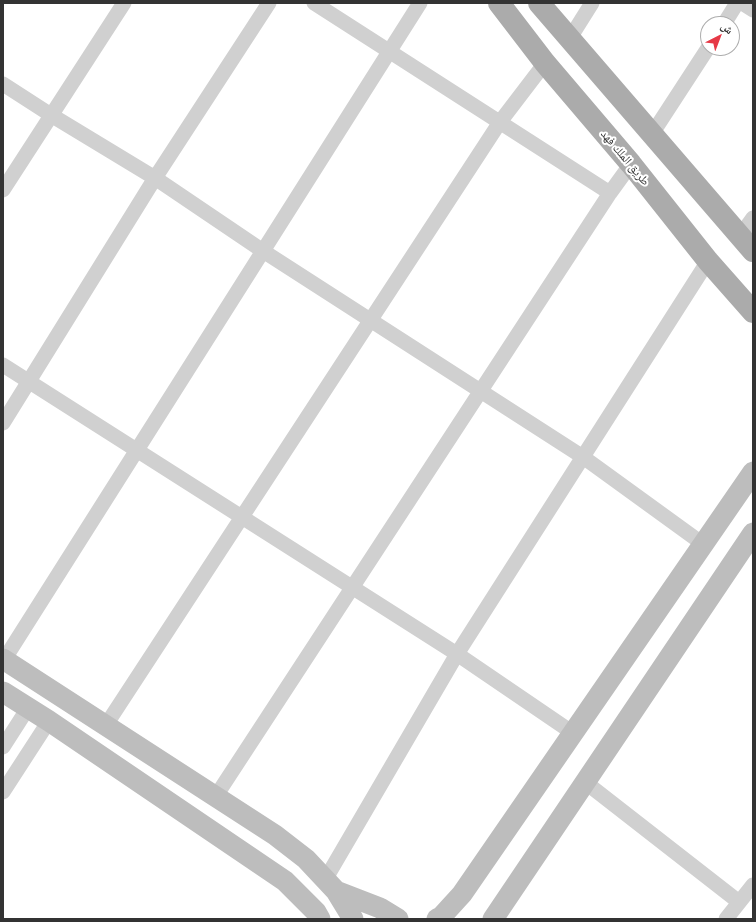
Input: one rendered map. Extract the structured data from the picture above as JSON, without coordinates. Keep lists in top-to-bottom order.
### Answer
{
  "streets": {
    "main road": ["طريق الملك فهد"]
  },
  "north": "top right"
}
